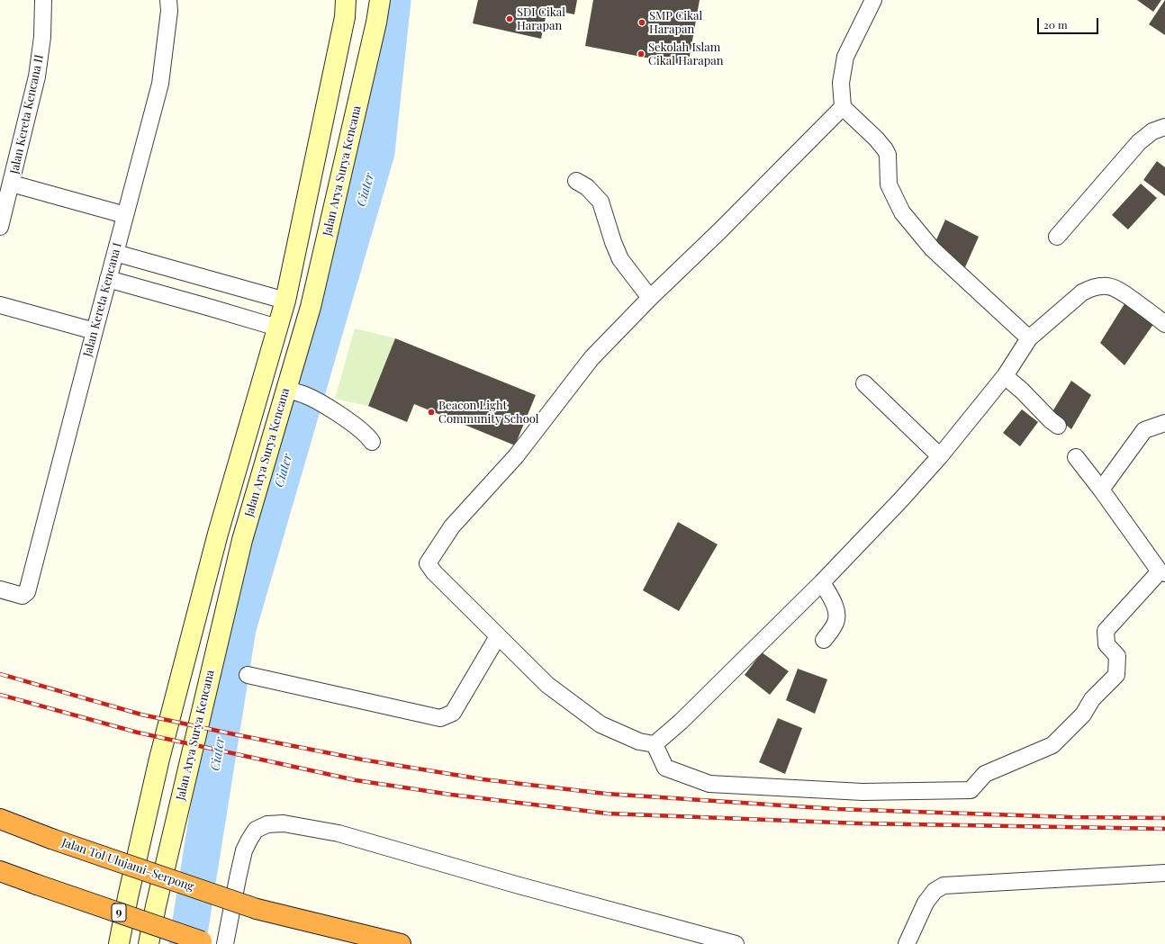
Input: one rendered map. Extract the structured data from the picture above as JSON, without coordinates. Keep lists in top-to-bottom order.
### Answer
{
  "streets": {
    "highway": ["Jalan Tol Ulujami–Serpong", "9"],
    "street": ["Jalan Kereta Kencana II", "Jalan Arya Surya Kencana", "Jalan Kereta Kencana I"]
  },
  "water": ["Ciater"],
  "places": [
    "SDI Cikal Harapan",
    "SMP Cikal Harapan",
    "Sekolah Islam Cikal Harapan",
    "Beacon Light Community School"
  ],
  "scale_bar": "20 m"
}
